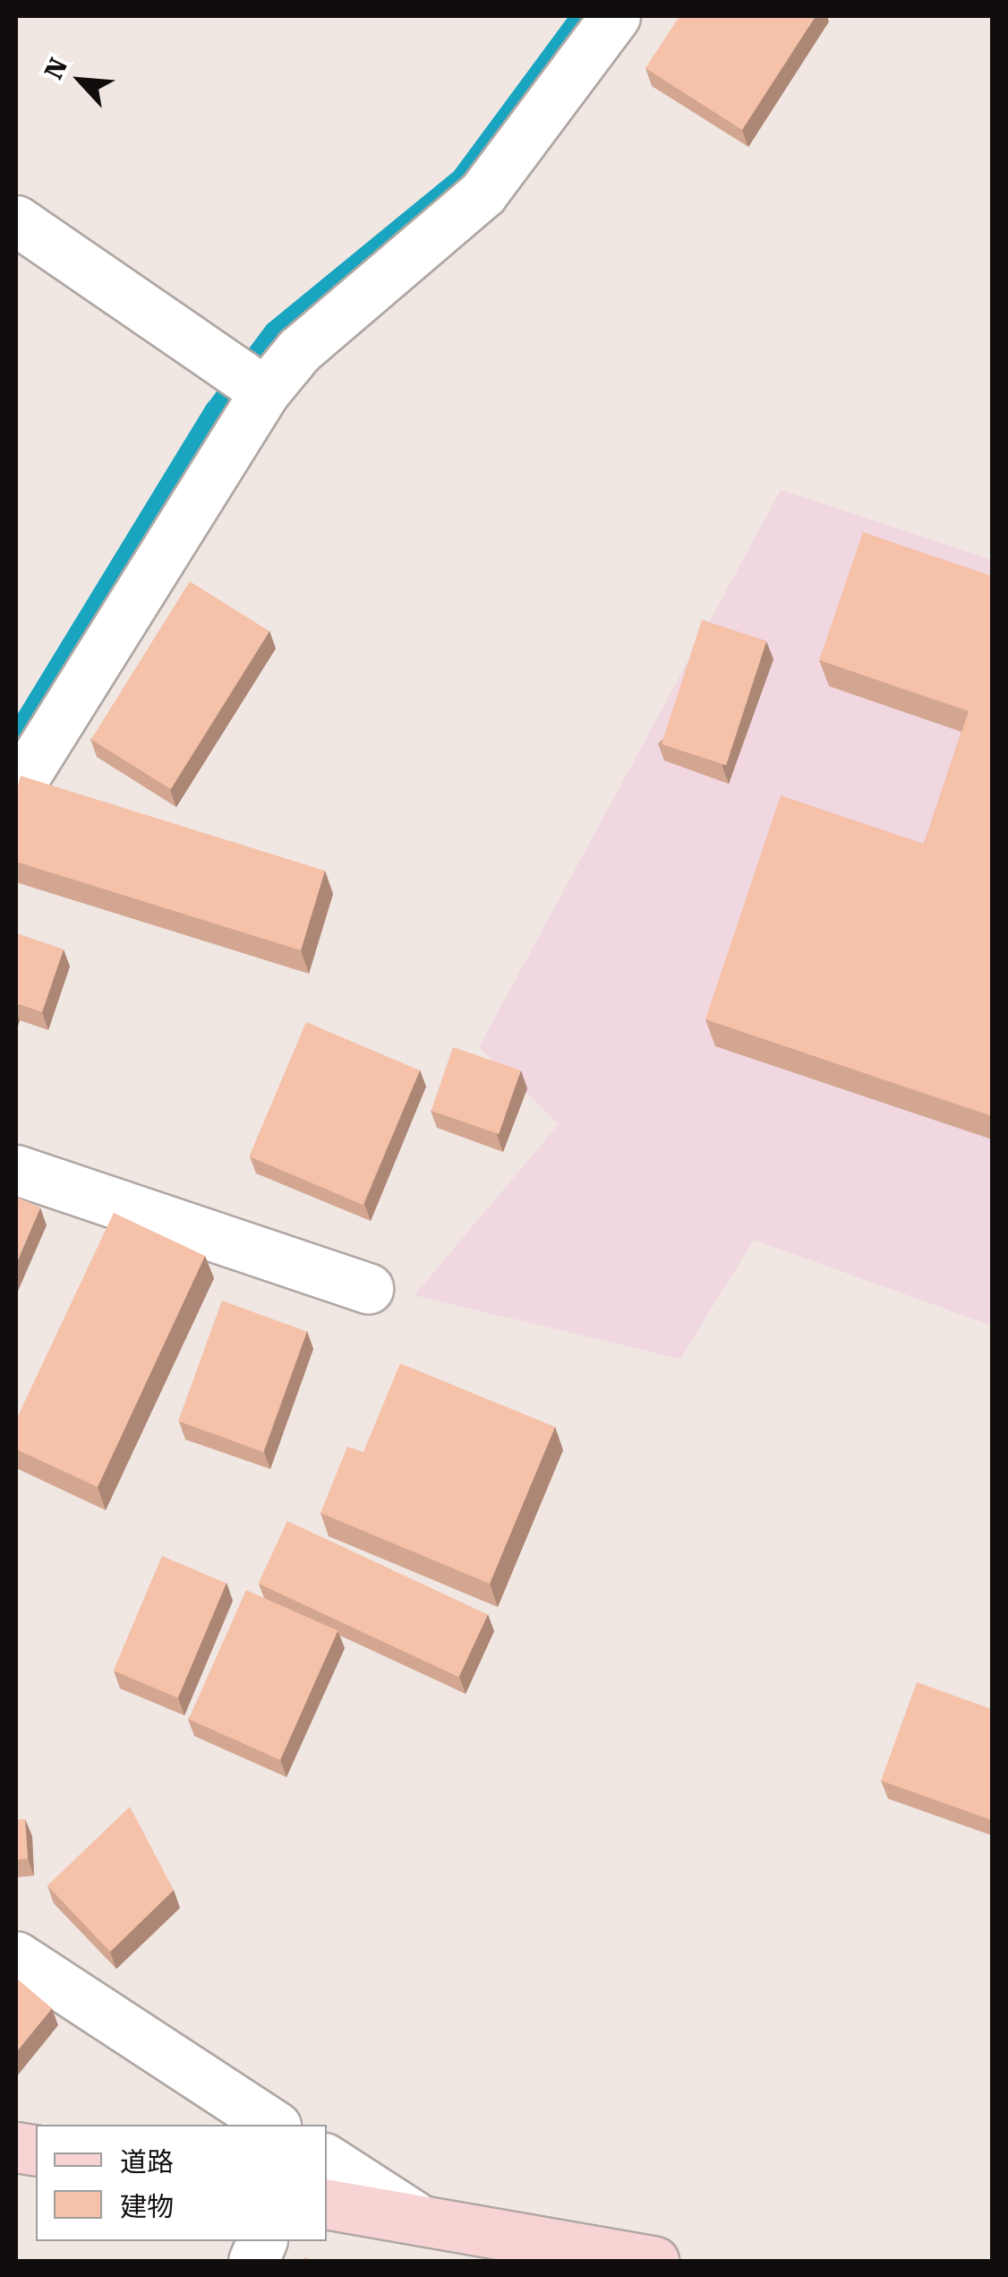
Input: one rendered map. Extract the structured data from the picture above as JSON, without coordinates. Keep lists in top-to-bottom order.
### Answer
{
  "legend": ["道路", "建物"],
  "north": "top left"
}
